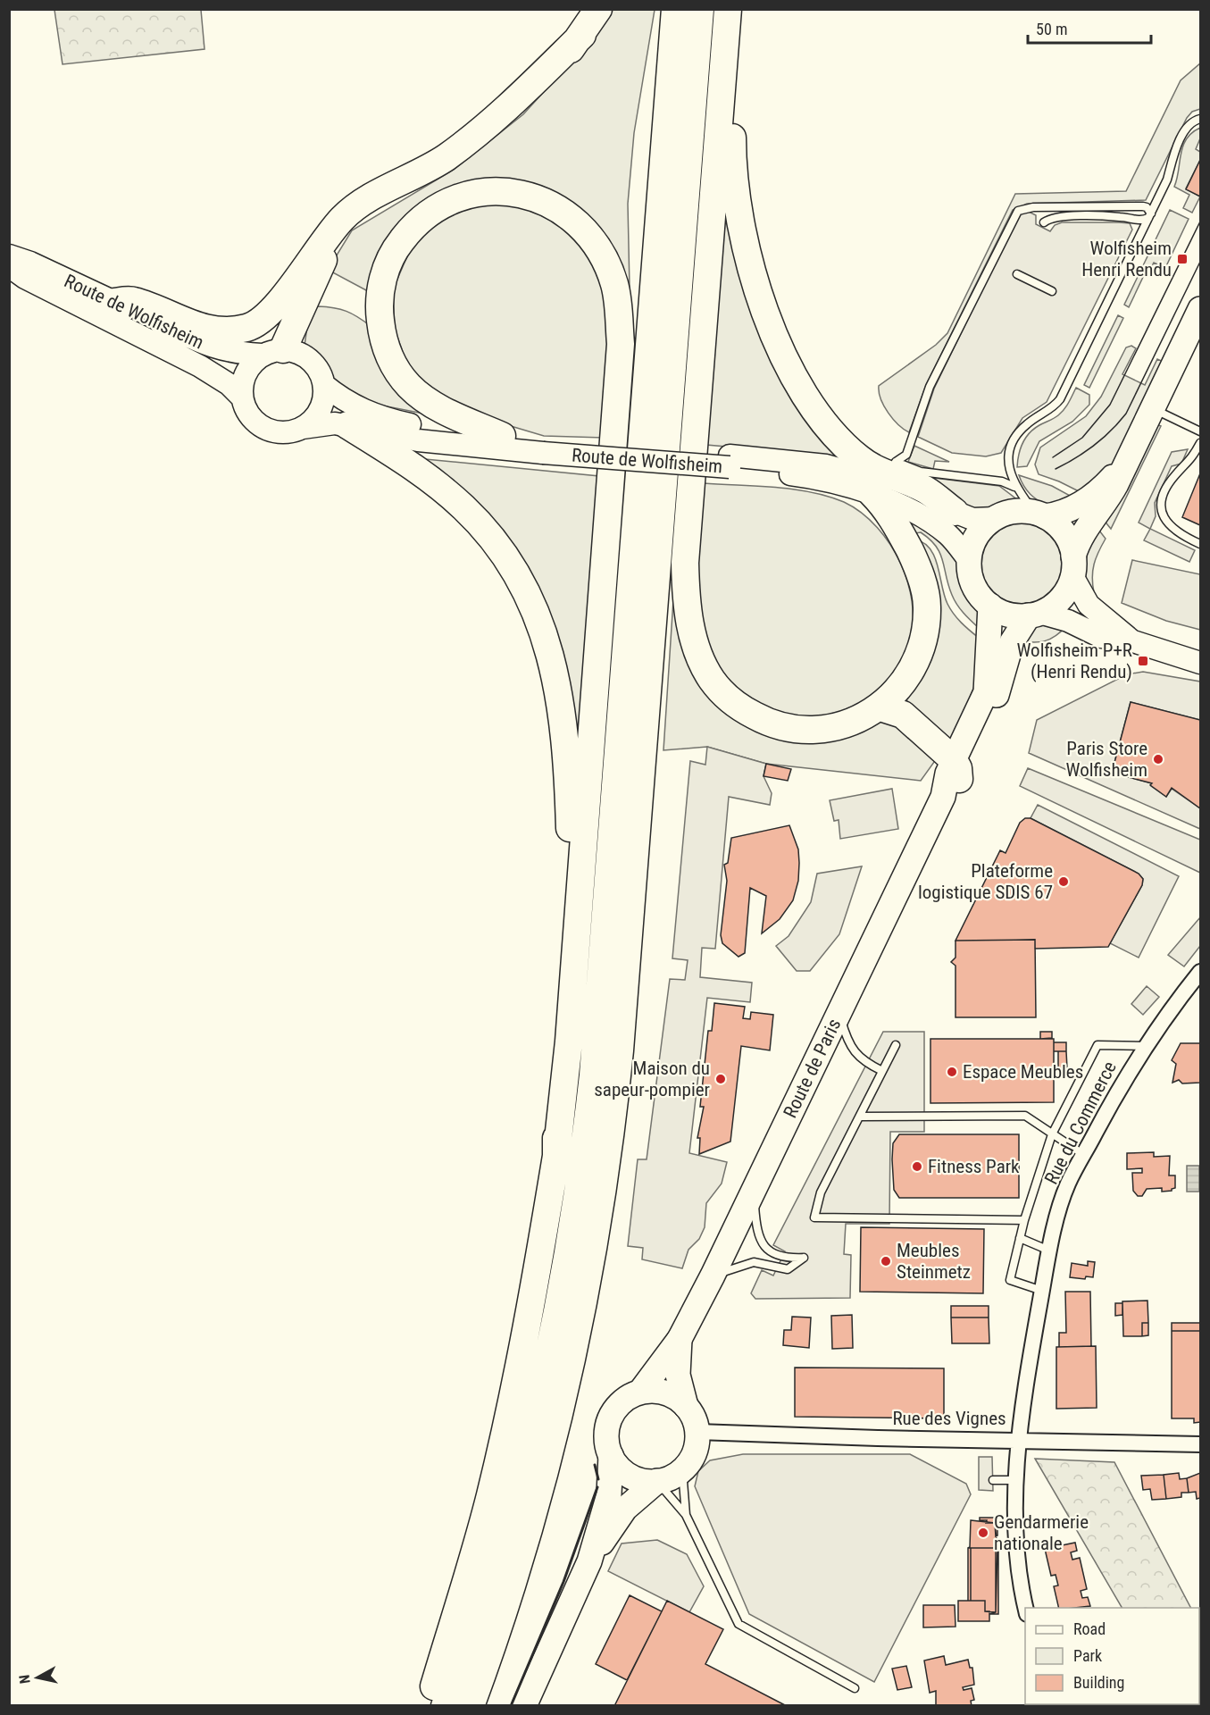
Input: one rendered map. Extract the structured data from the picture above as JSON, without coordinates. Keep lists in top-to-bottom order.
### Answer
{
  "streets": {
    "main road": ["Route de Wolfisheim", "Route de Paris"],
    "street": ["Rue du Commerce", "Rue des Vignes"]
  },
  "crossings": [
    ["Route de Wolfisheim", "Route de Paris"],
    ["Route de Paris", "Rue des Vignes"],
    ["Rue du Commerce", "Rue des Vignes"]
  ],
  "places": {
    "transit": ["Wolfisheim Henri Rendu", "Wolfisheim P+R (Henri Rendu)"],
    "other": [
      "Paris Store Wolfisheim",
      "Plateforme logistique SDIS 67",
      "Espace Meubles",
      "Maison du sapeur-pompier",
      "Fitness Park",
      "Meubles Steinmetz",
      "Gendarmerie nationale"
    ]
  },
  "legend": ["Road", "Park", "Building"],
  "scale_bar": "50 m",
  "north": "left"
}
